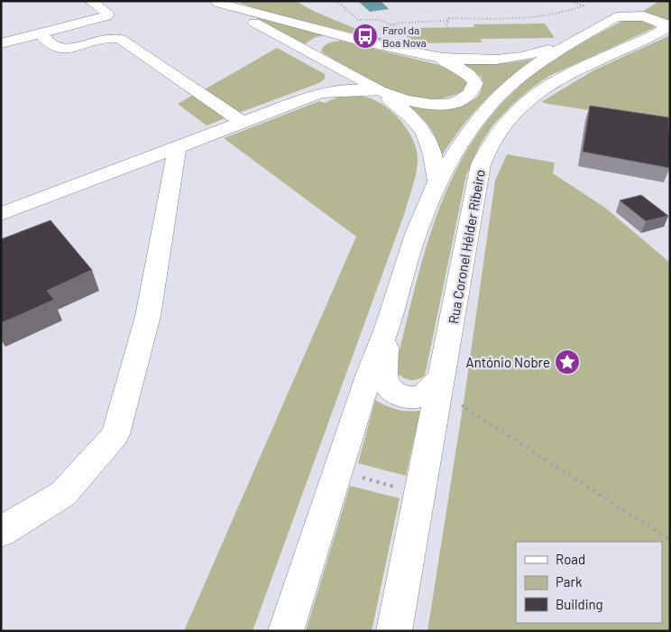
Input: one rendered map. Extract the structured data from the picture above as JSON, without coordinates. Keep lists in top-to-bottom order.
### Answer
{
  "streets": {
    "main road": ["Rua Coronel Hélder Ribeiro"]
  },
  "places": {
    "bus stop": ["Farol da Boa Nova"],
    "place": ["António Nobre"]
  },
  "legend": ["Road", "Park", "Building"]
}
